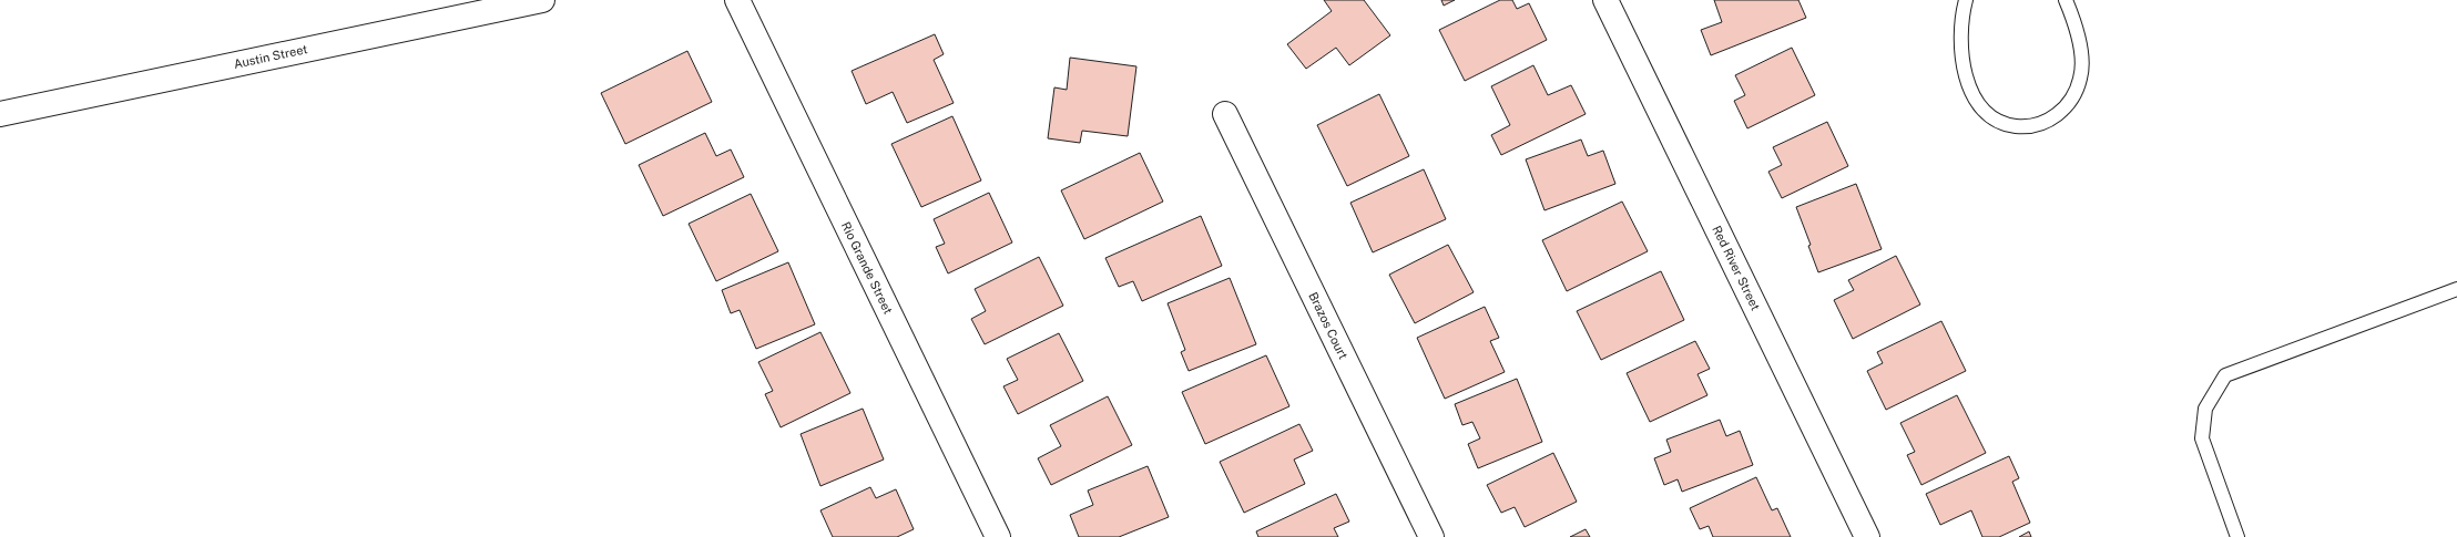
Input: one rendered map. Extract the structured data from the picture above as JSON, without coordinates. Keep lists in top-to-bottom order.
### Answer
{
  "streets": {
    "street": [
      "Austin Street",
      "Rio Grande Street",
      "Red River Street",
      "Brazos Court"
    ]
  }
}
